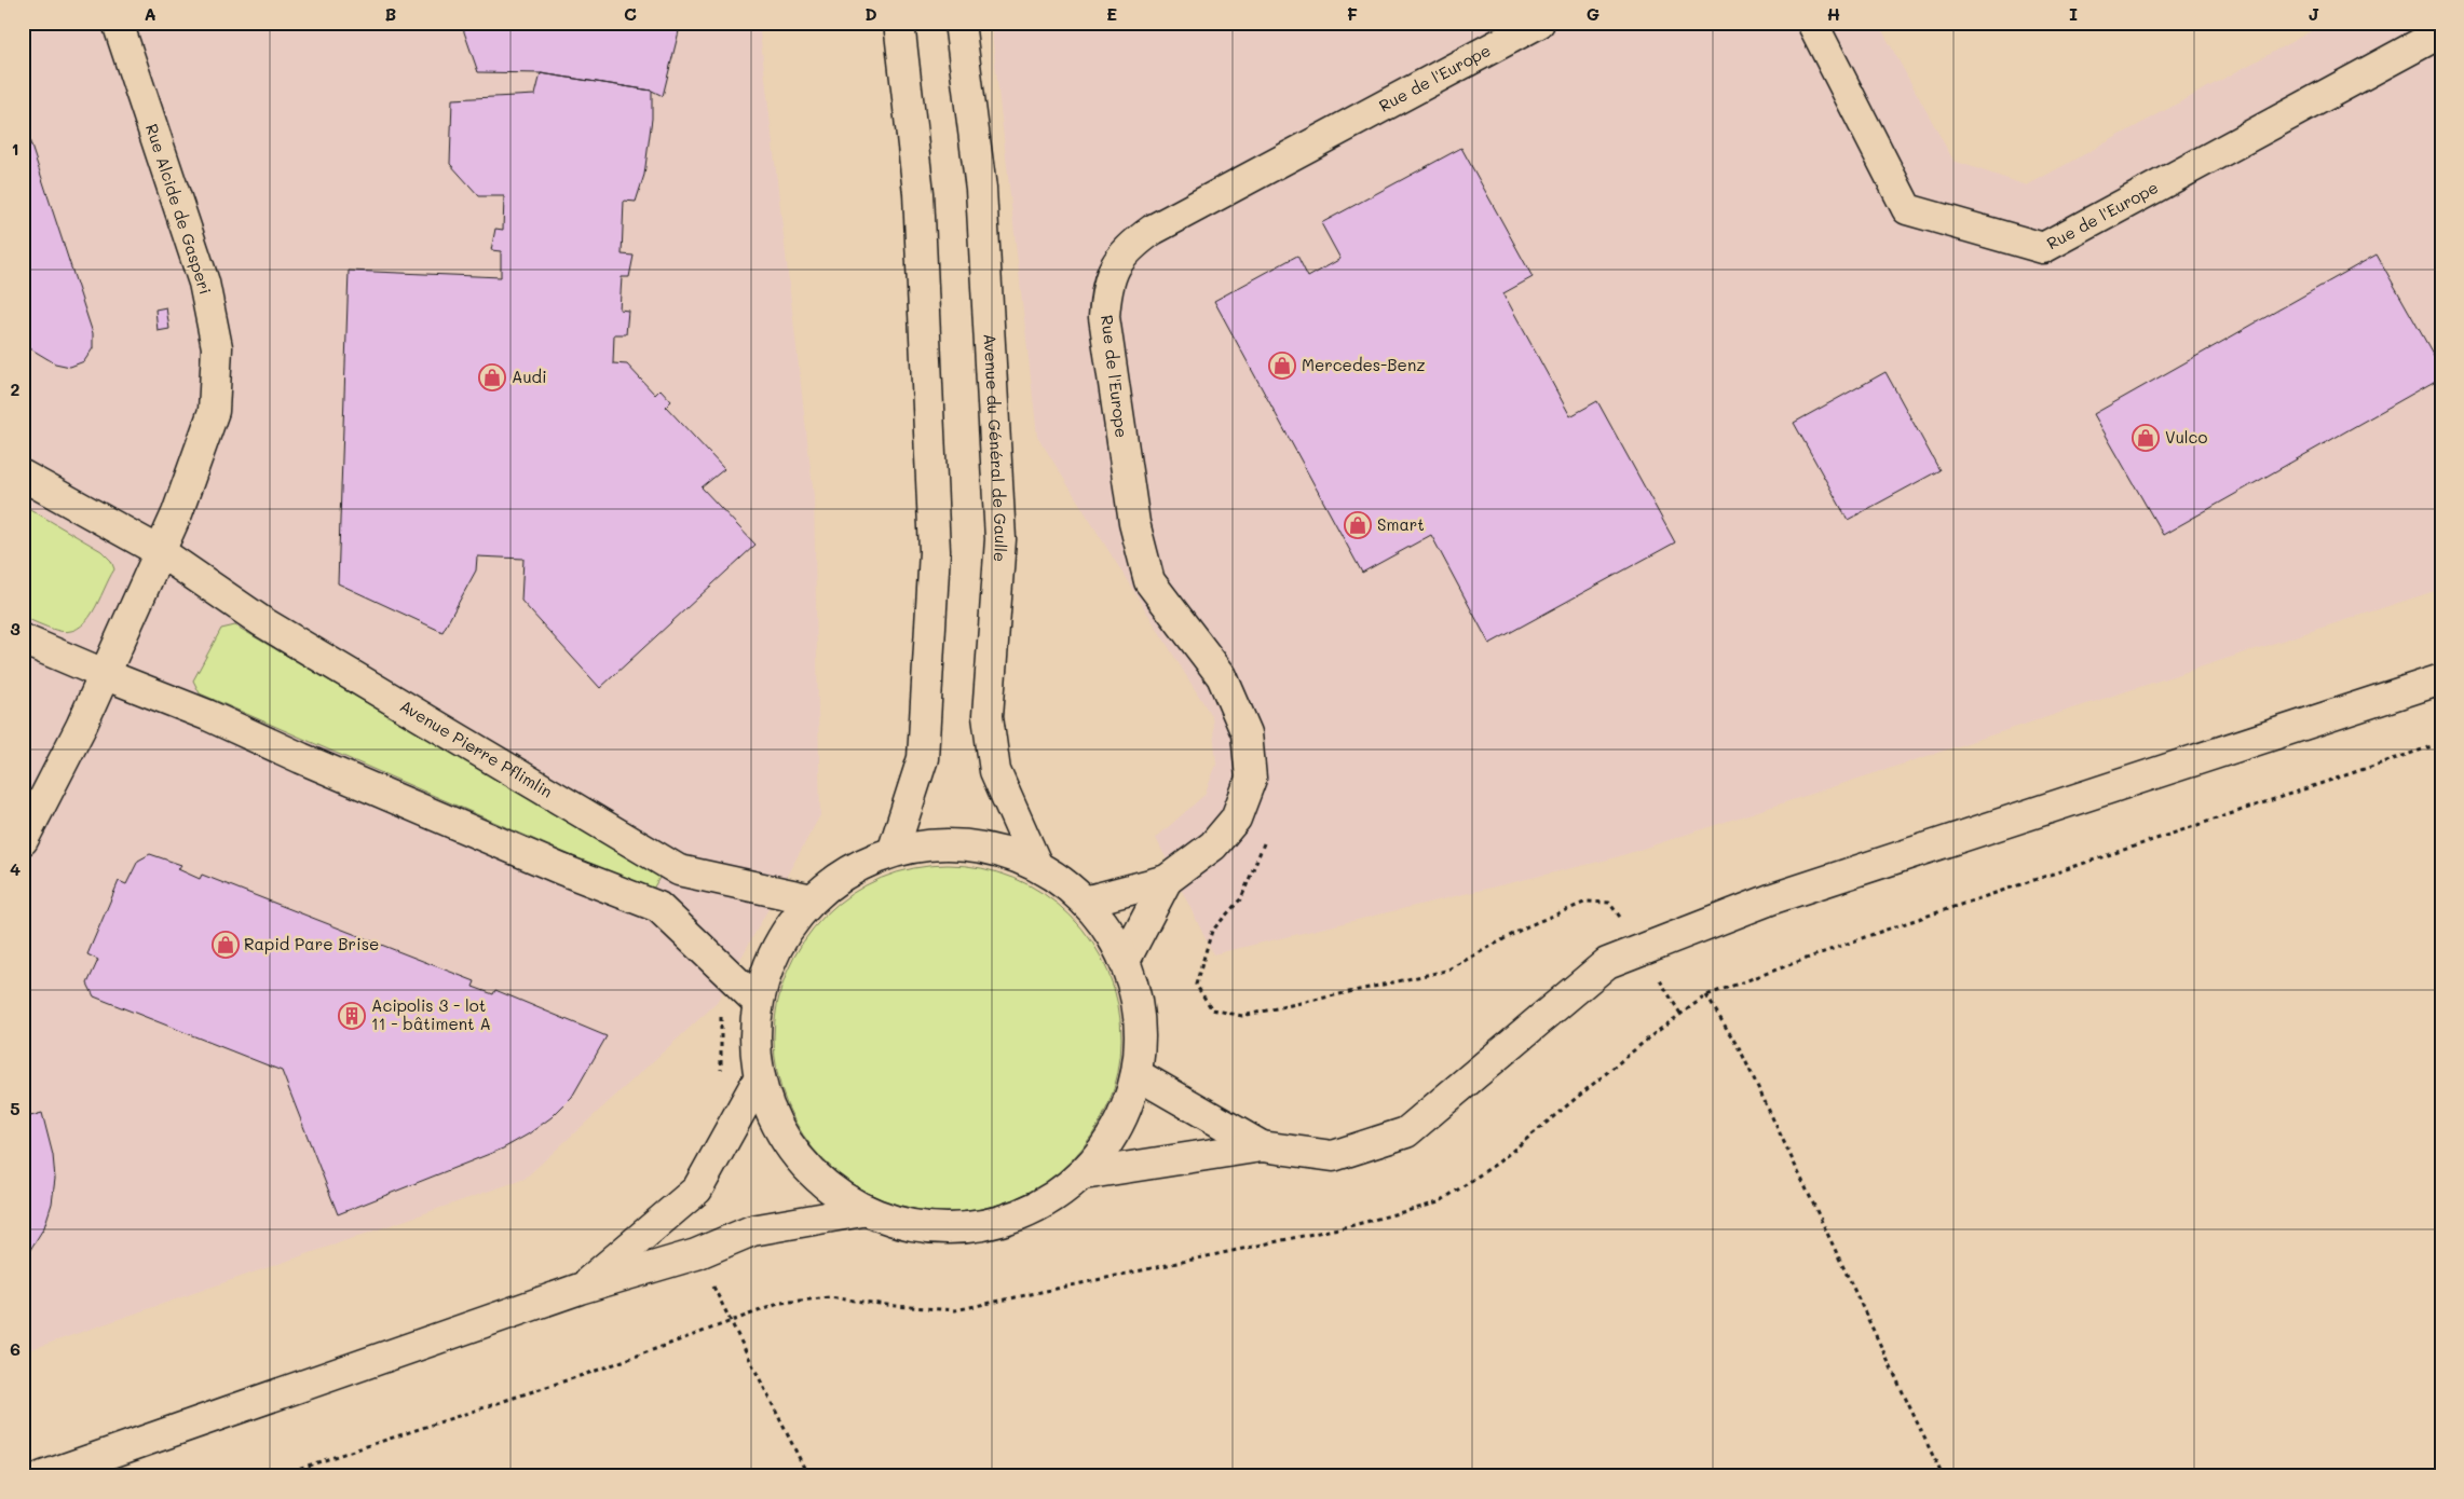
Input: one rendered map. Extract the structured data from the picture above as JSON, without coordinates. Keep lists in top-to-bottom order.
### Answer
{
  "streets": {
    "main road": [
      "Rue de l'Europe",
      "Rue Alcide de Gasperi",
      "Avenue du Général de Gaulle",
      "Avenue Pierre Pflimlin"
    ]
  },
  "crossings": [
    ["Rue Alcide de Gasperi", "Avenue Pierre Pflimlin"]
  ],
  "places": {
    "shop": [
      "Mercedes-Benz",
      "Audi",
      "Vulco",
      "Smart",
      "Rapid Pare Brise"
    ],
    "building": ["Acipolis 3 - lot 11 - bâtiment A"]
  },
  "grid": {
    "columns": [
      "A",
      "B",
      "C",
      "D",
      "E",
      "F",
      "G",
      "H",
      "I",
      "J"
    ],
    "rows": [
      "1",
      "2",
      "3",
      "4",
      "5",
      "6"
    ]
  }
}
